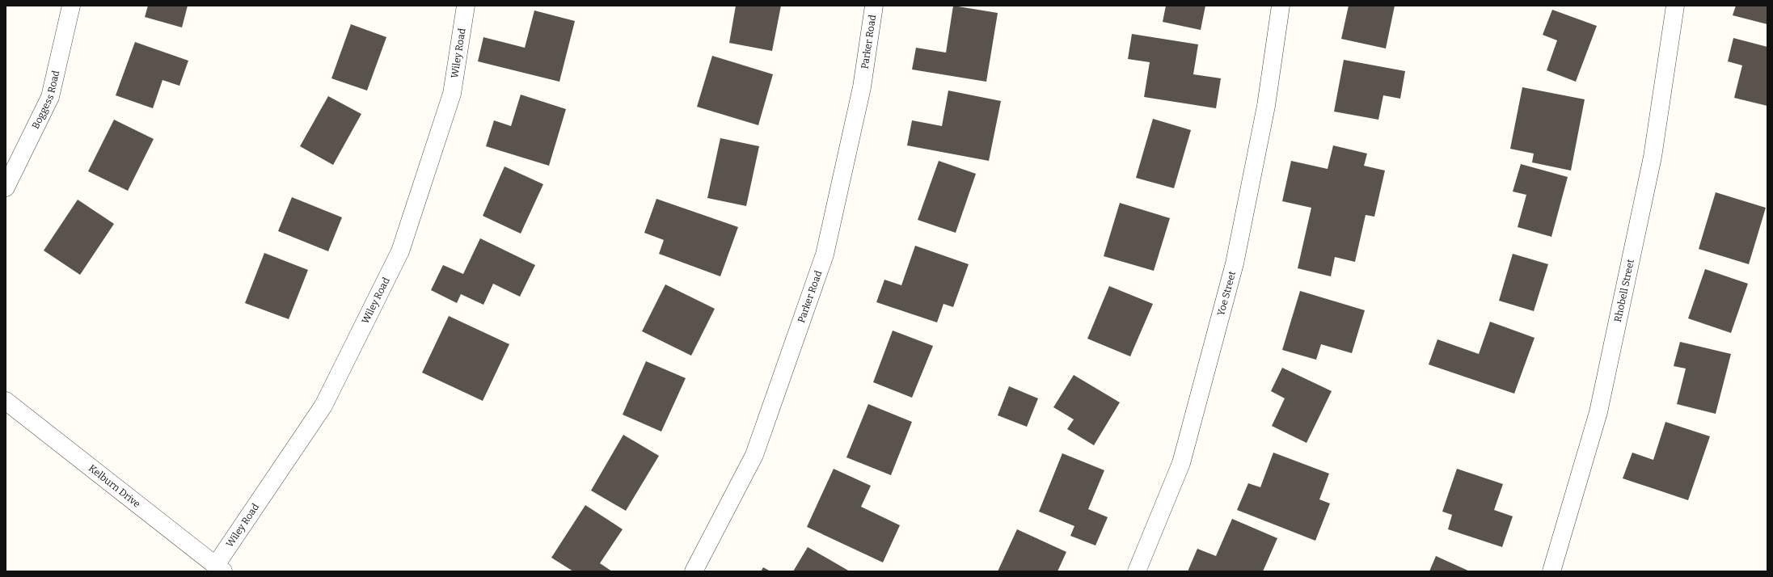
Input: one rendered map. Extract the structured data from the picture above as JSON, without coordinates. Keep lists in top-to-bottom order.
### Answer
{
  "streets": {
    "street": [
      "Parker Road",
      "Wiley Road",
      "Boggess Road",
      "Rhobell Street",
      "Yoe Street",
      "Kelburn Drive"
    ]
  },
  "crossings": [
    ["Wiley Road", "Kelburn Drive"]
  ]
}
